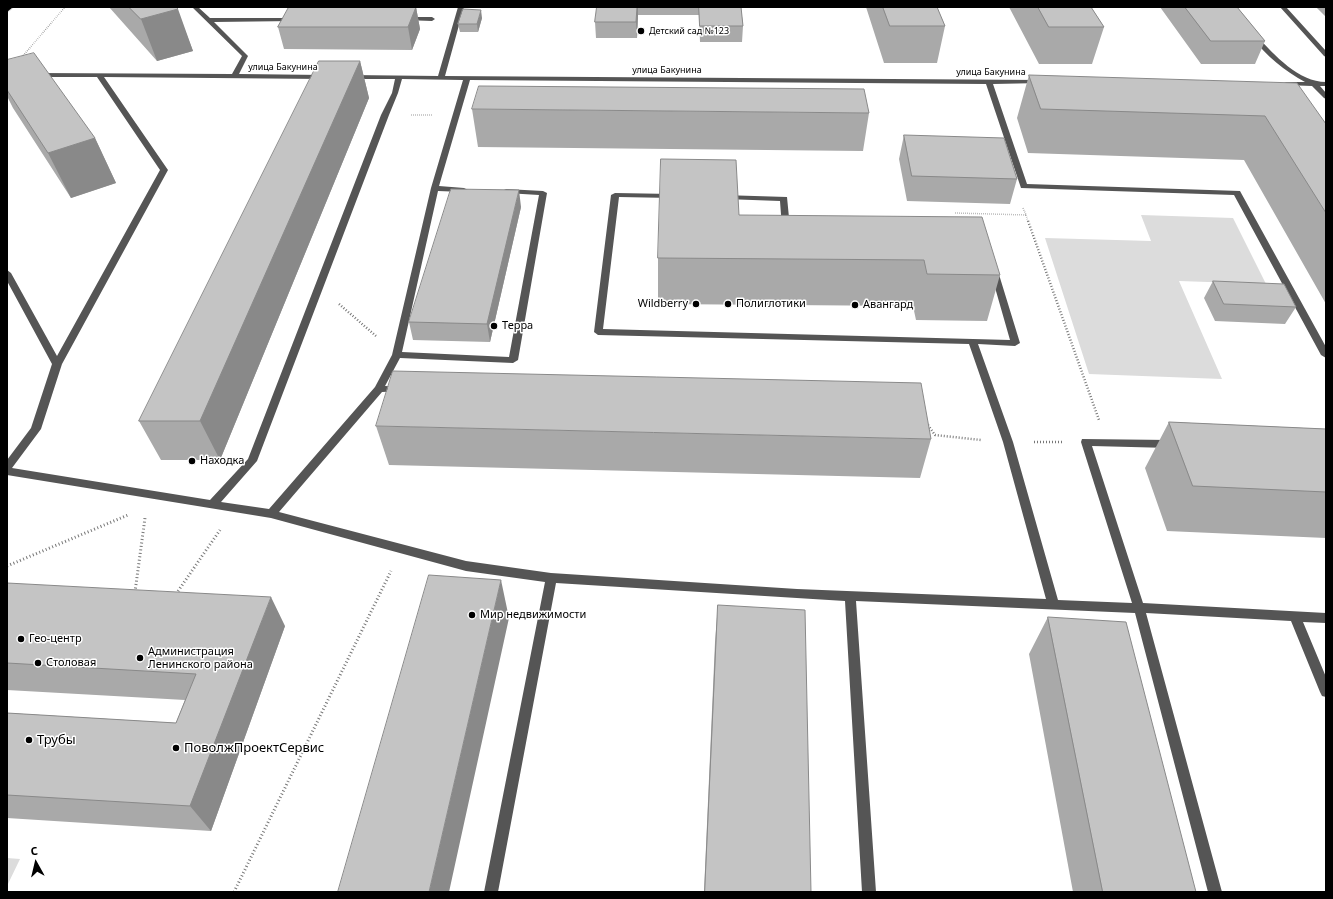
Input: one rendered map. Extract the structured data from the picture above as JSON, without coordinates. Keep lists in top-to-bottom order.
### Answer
{
  "streets": {
    "street": ["улица Бакунина"]
  },
  "places": [
    "Детский сад №123",
    "Wildberry",
    "Полиглотики",
    "Авангард",
    "Терра",
    "Находка",
    "Мир недвижимости",
    "Гео-центр",
    "Администрация Ленинского района",
    "Столовая",
    "Трубы",
    "ПоволжПроектСервис"
  ],
  "north": "top"
}
